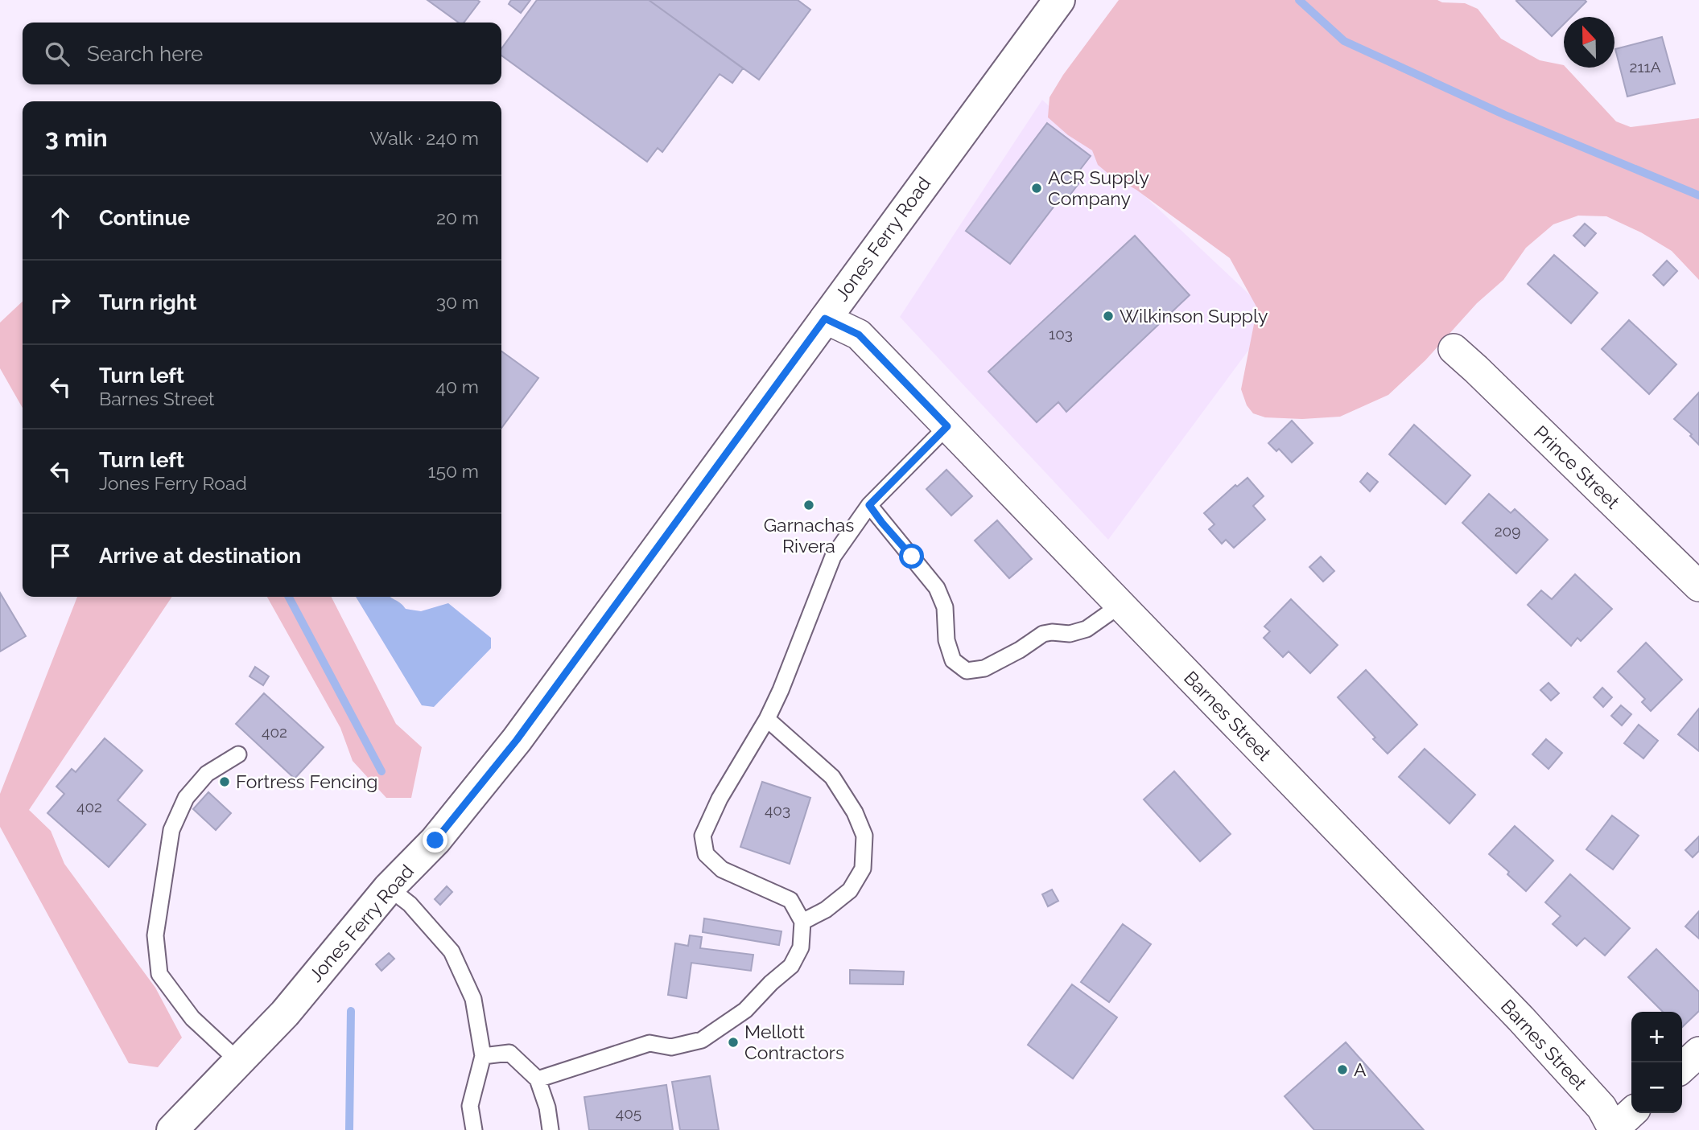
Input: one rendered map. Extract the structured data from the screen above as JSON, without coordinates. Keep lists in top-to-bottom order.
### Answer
{
  "streets": {
    "main road": ["Jones Ferry Road"],
    "street": ["Prince Street", "Barnes Street"]
  },
  "crossings": [
    ["Jones Ferry Road", "Barnes Street"]
  ],
  "places": [
    "ACR Supply Company",
    "Wilkinson Supply",
    "Garnachas Rivera",
    "Fortress Fencing",
    "Mellott Contractors",
    "A"
  ],
  "house_numbers": [
    "211A",
    "103",
    "209",
    "402",
    "402",
    "403",
    "405"
  ],
  "north": "top",
  "page": {
    "search": "Search here",
    "heading": ["3 min", "Walk · 240 m"],
    "list": [
      ["Continue", "20 m"],
      ["Turn right", "30 m"],
      ["Turn left", "Barnes Street", "40 m"],
      ["Turn left", "Jones Ferry Road", "150 m"],
      "Arrive at destination"
    ],
    "map_buttons": ["+", "−"]
  }
}
